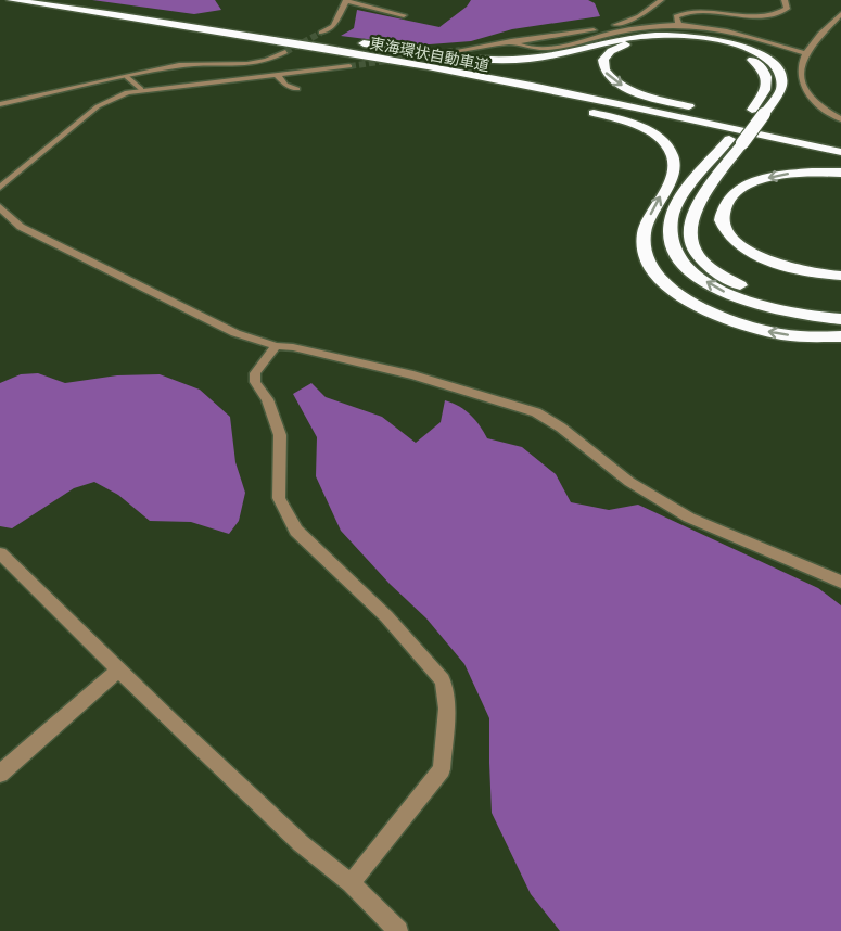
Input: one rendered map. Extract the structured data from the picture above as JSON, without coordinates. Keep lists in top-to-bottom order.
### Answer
{
  "streets": {
    "highway": ["東海環状自動車道"]
  }
}
